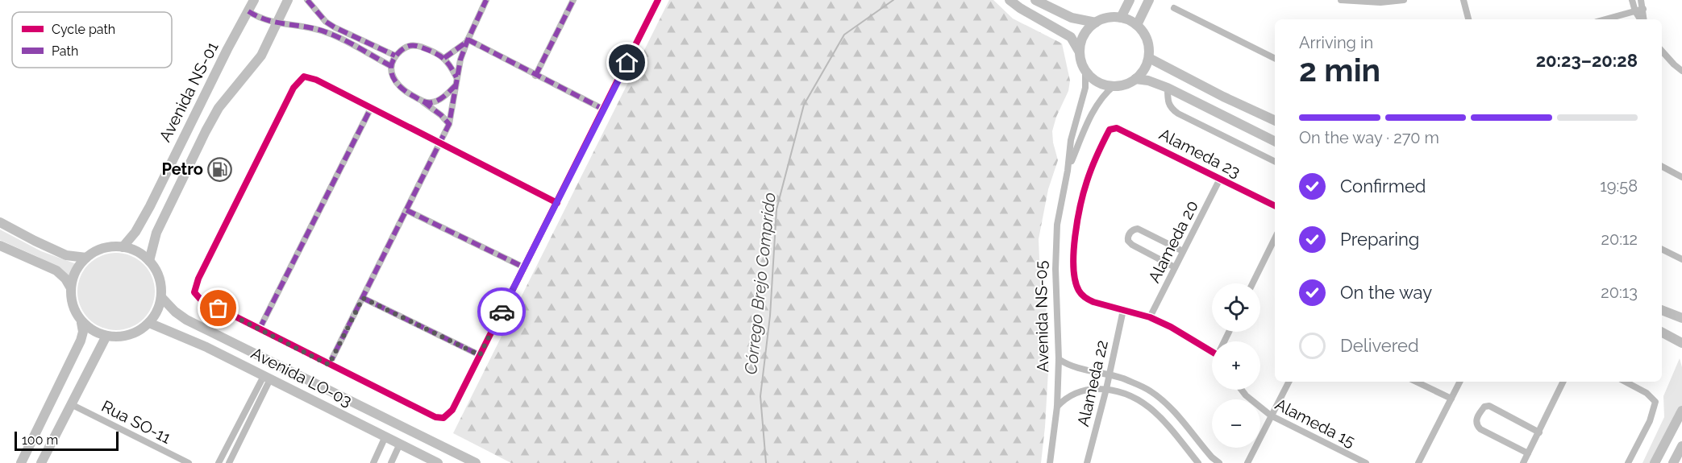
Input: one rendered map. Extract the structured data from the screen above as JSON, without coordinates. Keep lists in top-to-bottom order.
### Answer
{
  "streets": {
    "street": [
      "Avenida NS-01",
      "Alameda 23",
      "Alameda 20",
      "Avenida NS-05",
      "Avenida LO-03",
      "Alameda 22",
      "Rua SO-11",
      "Alameda 15"
    ]
  },
  "crossings": [
    ["Avenida NS-01", "Avenida LO-03"],
    ["Alameda 23", "Alameda 20"],
    ["Alameda 23", "Alameda 22"]
  ],
  "water": ["Córrego Brejo Comprido"],
  "places": {
    "fuel station": ["Petro"]
  },
  "legend": ["Cycle path", "Path"],
  "scale_bar": "100 m",
  "page": {
    "heading": ["2 min", "Arriving in", "20:23–20:28"],
    "bar": "On the way · 270 m",
    "list": [
      ["Confirmed", "19:58"],
      ["Preparing", "20:12"],
      ["On the way", "20:13"],
      "Delivered"
    ],
    "map_buttons": ["+", "−"],
    "scale": "100 m"
  }
}
